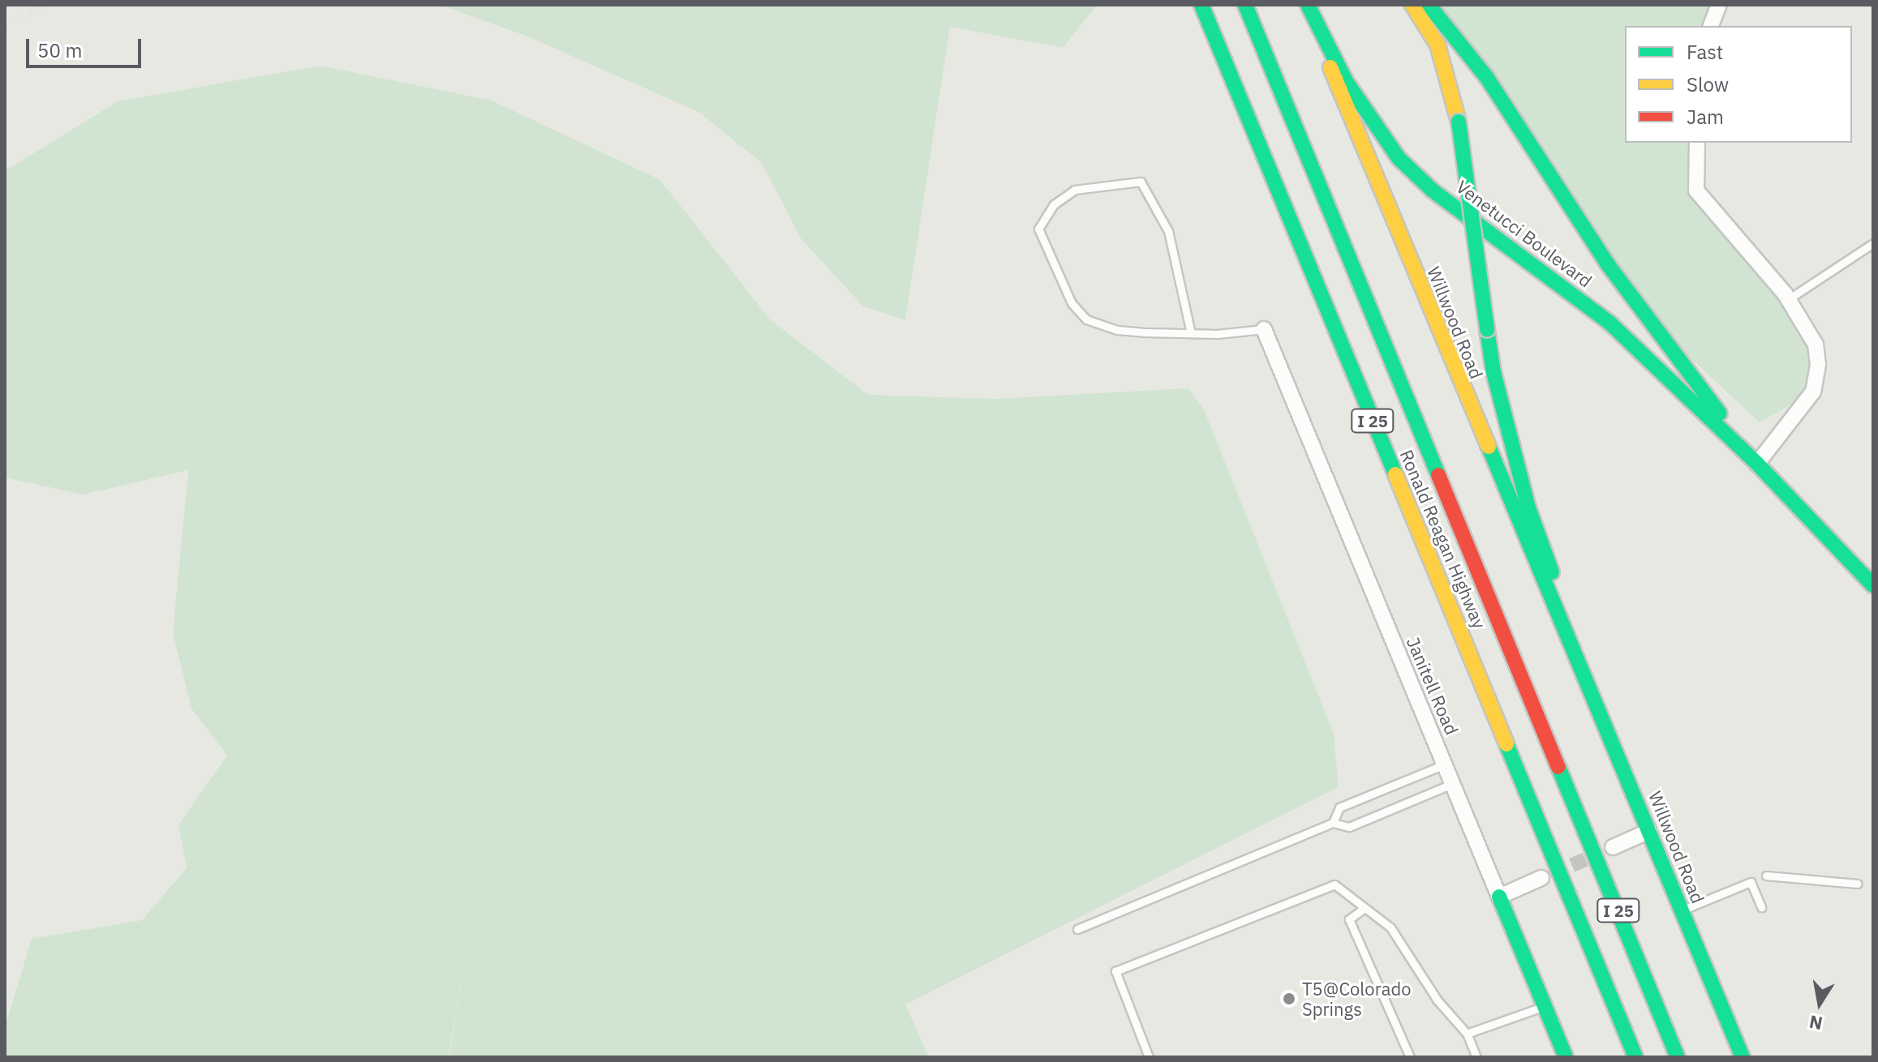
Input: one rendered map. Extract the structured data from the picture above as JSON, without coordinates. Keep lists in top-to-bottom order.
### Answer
{
  "streets": {
    "main road": [
      "Venetucci Boulevard",
      "Willwood Road",
      "I 25",
      "Ronald Reagan Highway",
      "Janitell Road"
    ]
  },
  "crossings": [
    ["Venetucci Boulevard", "Willwood Road"]
  ],
  "places": ["T5@Colorado Springs"],
  "legend": ["Fast", "Slow", "Jam"],
  "scale_bar": "50 m",
  "north": "bottom"
}
